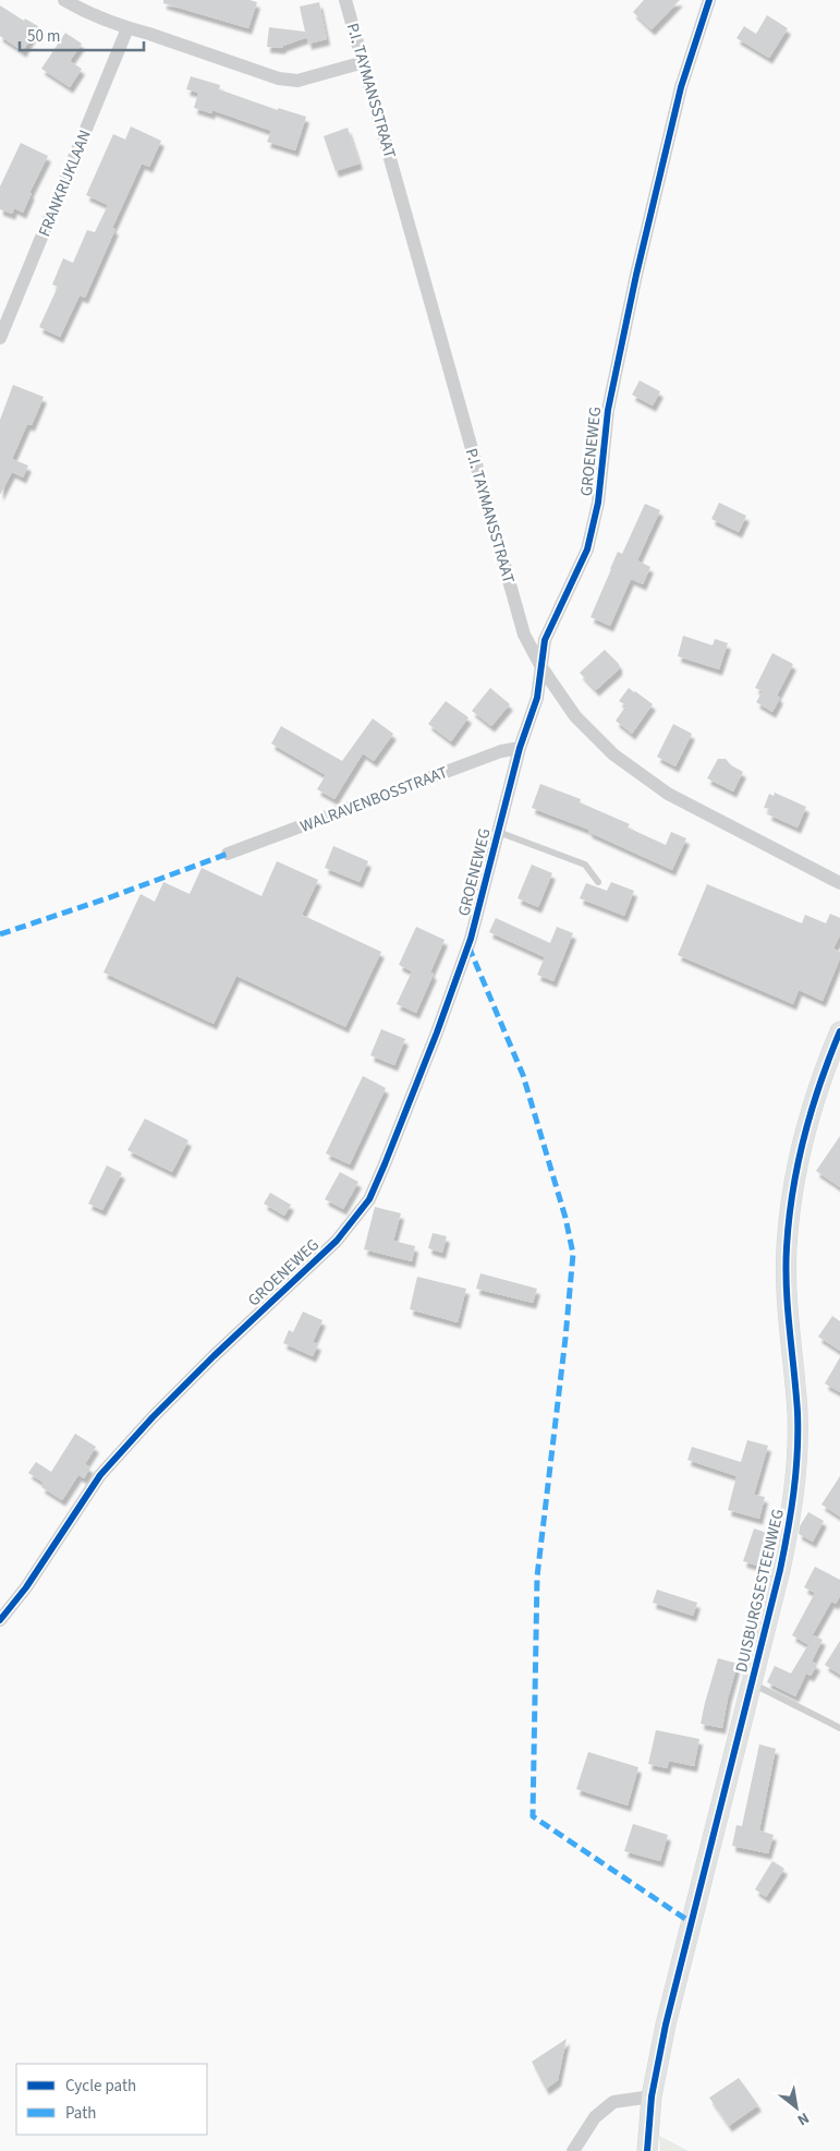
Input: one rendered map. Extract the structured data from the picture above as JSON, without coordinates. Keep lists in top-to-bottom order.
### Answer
{
  "streets": {
    "street": [
      "P.I. TAYMANSSTRAAT",
      "FRANKRIJKLAAN",
      "GROENEWEG",
      "WALRAVENBOSSTRAAT",
      "DUISBURGSESTEENWEG"
    ]
  },
  "crossings": [
    ["P.I. TAYMANSSTRAAT", "GROENEWEG"],
    ["GROENEWEG", "WALRAVENBOSSTRAAT"]
  ],
  "legend": ["Cycle path", "Path"],
  "scale_bar": "50 m",
  "north": "bottom right"
}
